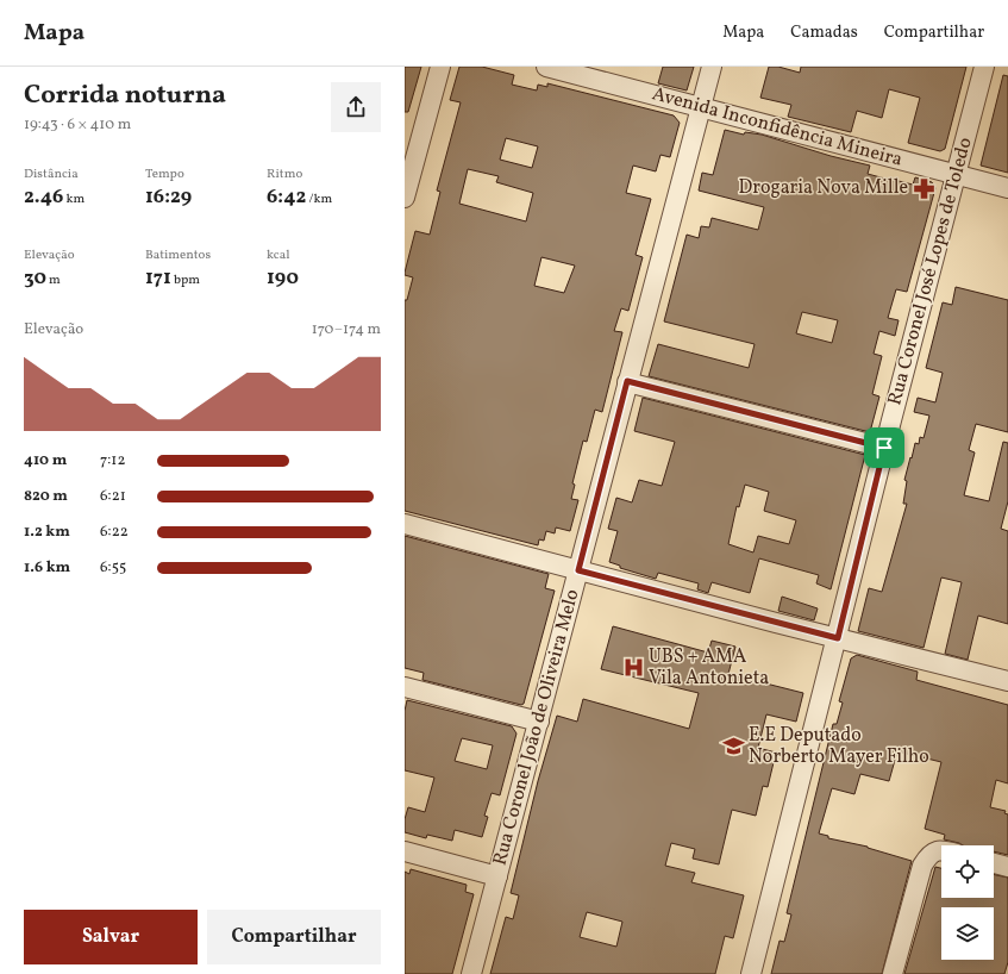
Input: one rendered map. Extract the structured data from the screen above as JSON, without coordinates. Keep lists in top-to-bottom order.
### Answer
{
  "streets": {
    "street": ["Avenida Inconfidência Mineira", "Rua Coronel José Lopes de Toledo", "Rua Coronel João de Oliveira Melo"]
  },
  "crossings": [
    ["Avenida Inconfidência Mineira", "Rua Coronel José Lopes de Toledo"],
    ["Avenida Inconfidência Mineira", "Rua Coronel João de Oliveira Melo"]
  ],
  "places": {
    "pharmacy": ["Drogaria Nova Mille"],
    "hospital": ["UBS + AMA Vila Antonieta"],
    "school or university": ["E.E Deputado Norberto Mayer Filho"]
  },
  "page": {
    "header": "Mapa",
    "nav": ["Mapa", "Camadas", "Compartilhar"],
    "heading": ["Corrida noturna", "19:43 · 6 × 410 m"],
    "stats": [
      ["Distância", "2.46 km"],
      ["Tempo", "16:29"],
      ["Ritmo", "6:42 /km"],
      ["Elevação", "30 m"],
      ["Batimentos", "171 bpm"],
      ["kcal", "190"]
    ],
    "chart": ["Elevação", "170–174 m"],
    "list": [
      {
        "name": "410 m",
        "note": "7:12"
      },
      {
        "name": "820 m",
        "note": "6:21"
      },
      {
        "name": "1.2 km",
        "note": "6:22"
      },
      {
        "name": "1.6 km",
        "note": "6:55"
      }
    ],
    "buttons": ["Salvar", "Compartilhar"]
  }
}
